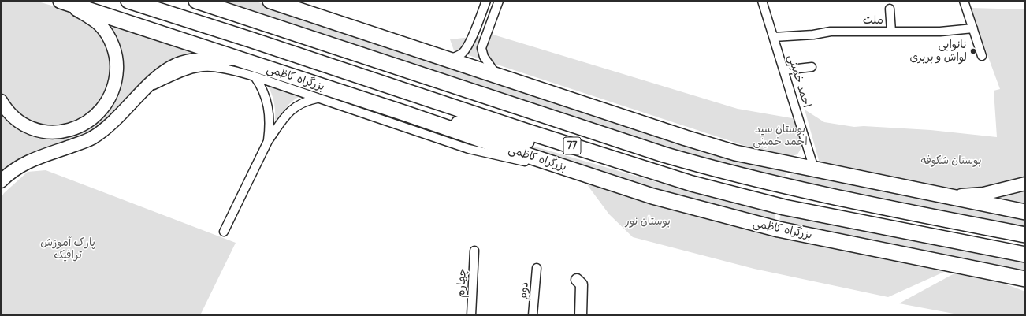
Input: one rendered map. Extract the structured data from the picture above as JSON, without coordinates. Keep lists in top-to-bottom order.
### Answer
{
  "streets": {
    "highway": ["بزرگراه کاظمی", "77"],
    "street": [
      "ملت",
      "احمد خمینی",
      "چهارم",
      "دوم"
    ]
  },
  "crossings": [
    ["ملت", "احمد خمینی"]
  ],
  "parks": [
    "بوستان سید احمد خمینی",
    "بوستان شکوفه",
    "بوستان نور",
    "پارک آموزش ترافیک"
  ],
  "places": ["نانوایی لواش و بربری"]
}
